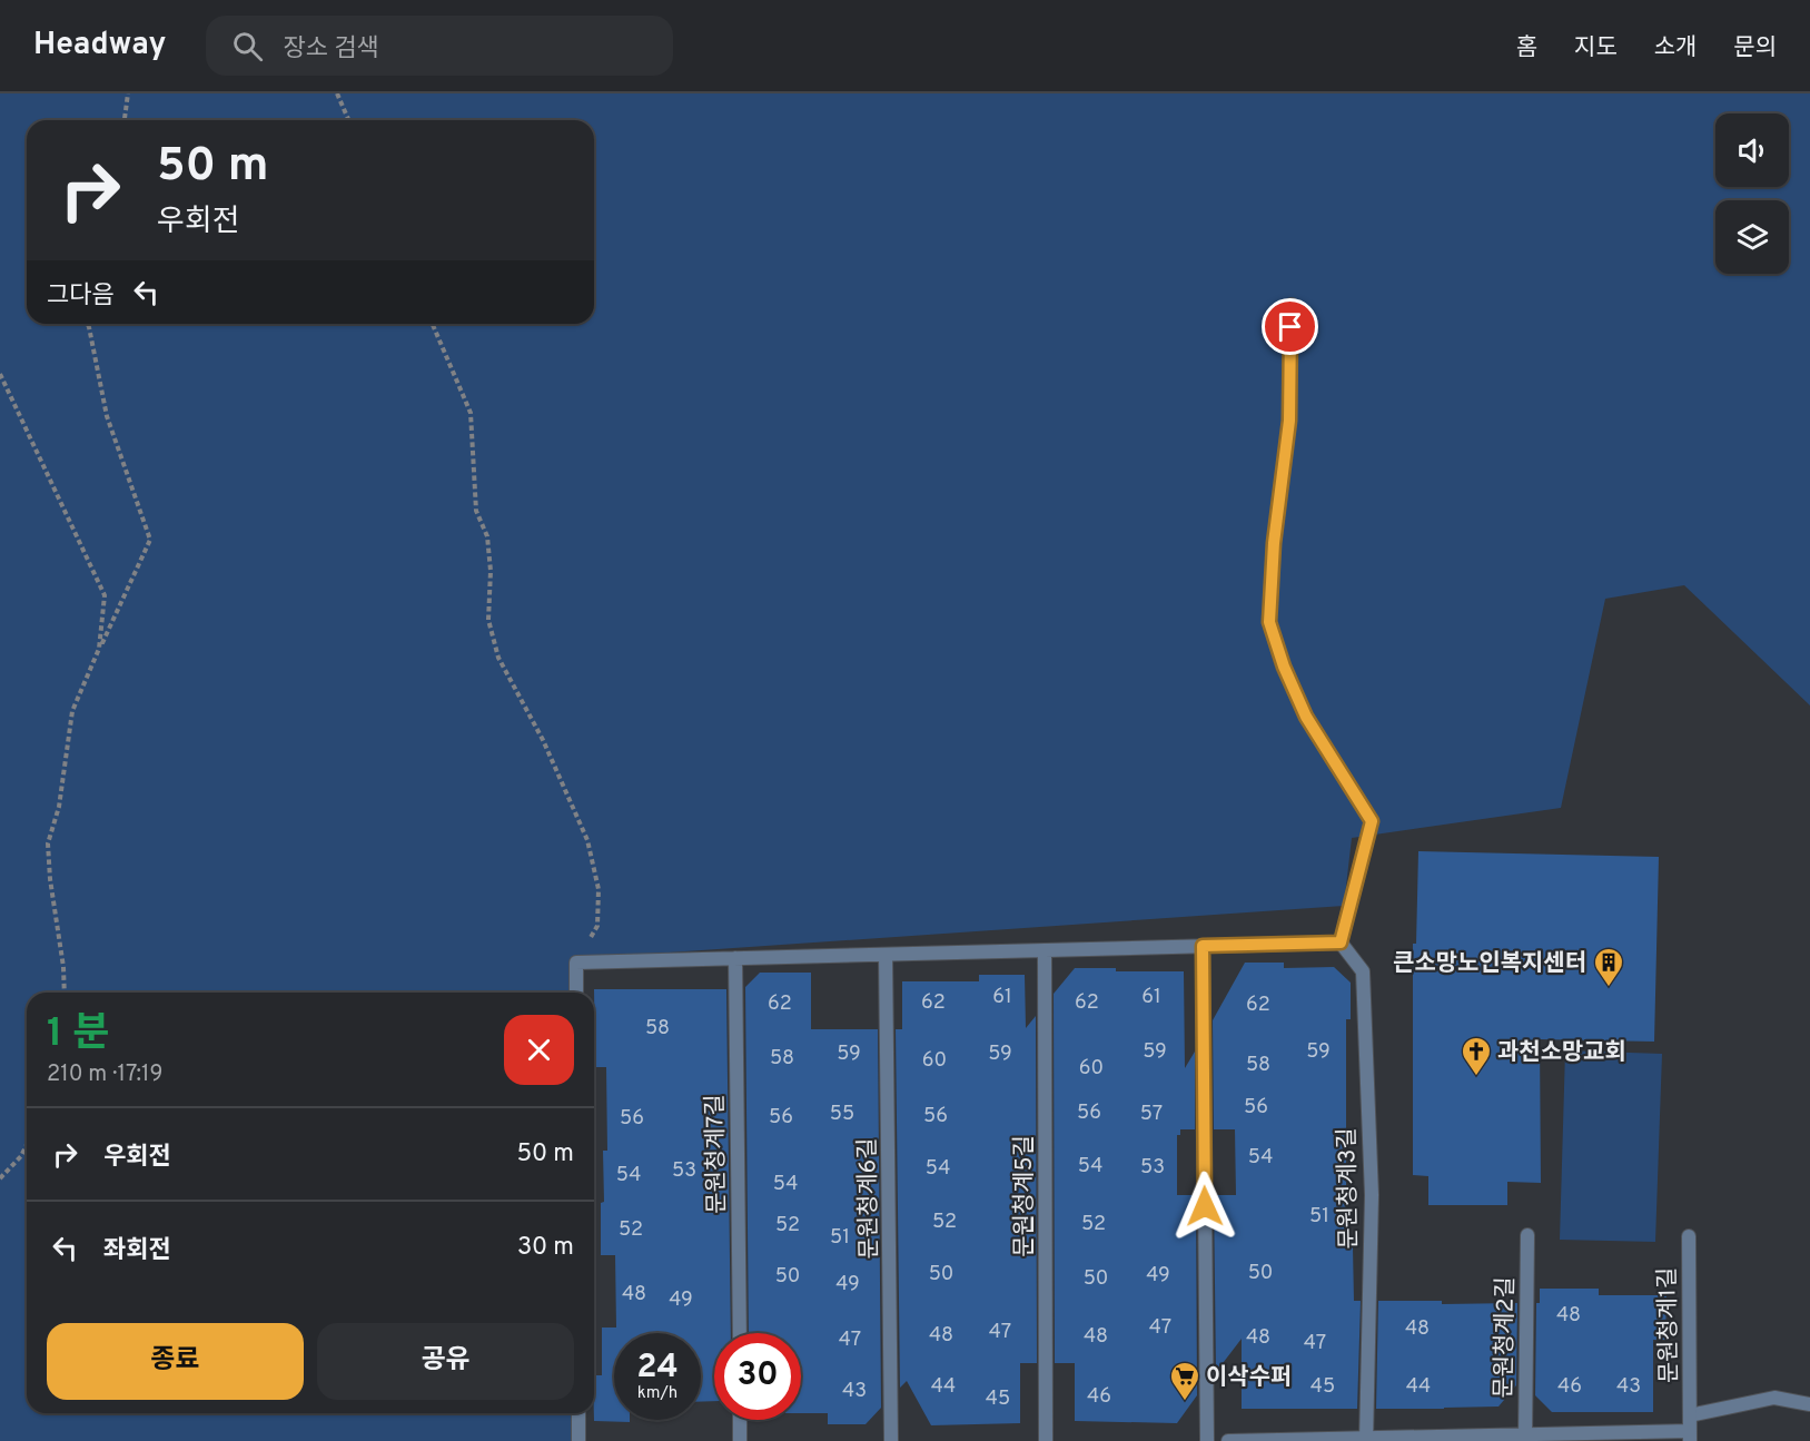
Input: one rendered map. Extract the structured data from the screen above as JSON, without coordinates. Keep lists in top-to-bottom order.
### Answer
{
  "streets": {
    "street": [
      "문원청계7길",
      "문원청계3길",
      "문원청계5길",
      "문원청계6길",
      "문원청계1길",
      "문원청계2길"
    ]
  },
  "places": {
    "building": ["큰소망노인복지센터"],
    "church": ["과천소망교회"],
    "supermarket": ["이삭수퍼"]
  },
  "house_numbers": [
    "61",
    "61",
    "62",
    "62",
    "62",
    "62",
    "58",
    "59",
    "59",
    "59",
    "59",
    "58",
    "60",
    "58",
    "60",
    "56",
    "56",
    "55",
    "57",
    "56",
    "56",
    "56",
    "54",
    "54",
    "53",
    "54",
    "53",
    "54",
    "54",
    "51",
    "52",
    "52",
    "52",
    "52",
    "51",
    "50",
    "50",
    "49",
    "50",
    "50",
    "49",
    "48",
    "49",
    "48",
    "47",
    "48",
    "47",
    "48",
    "48",
    "48",
    "47",
    "47",
    "44",
    "45",
    "44",
    "46",
    "43",
    "43",
    "46",
    "45"
  ],
  "page": {
    "header": "Headway",
    "search": "장소 검색",
    "nav": [
      "홈",
      "지도",
      "소개",
      "문의"
    ],
    "turn": ["50 m", "우회전"],
    "then": "그다음",
    "heading": ["1 분", "210 m · 17:19"],
    "list": [
      {
        "name": "우회전",
        "value": "50 m"
      },
      {
        "name": "좌회전",
        "value": "30 m"
      }
    ],
    "buttons": ["종료", "공유"],
    "speed": "24 km/h",
    "limit": "30"
  }
}
